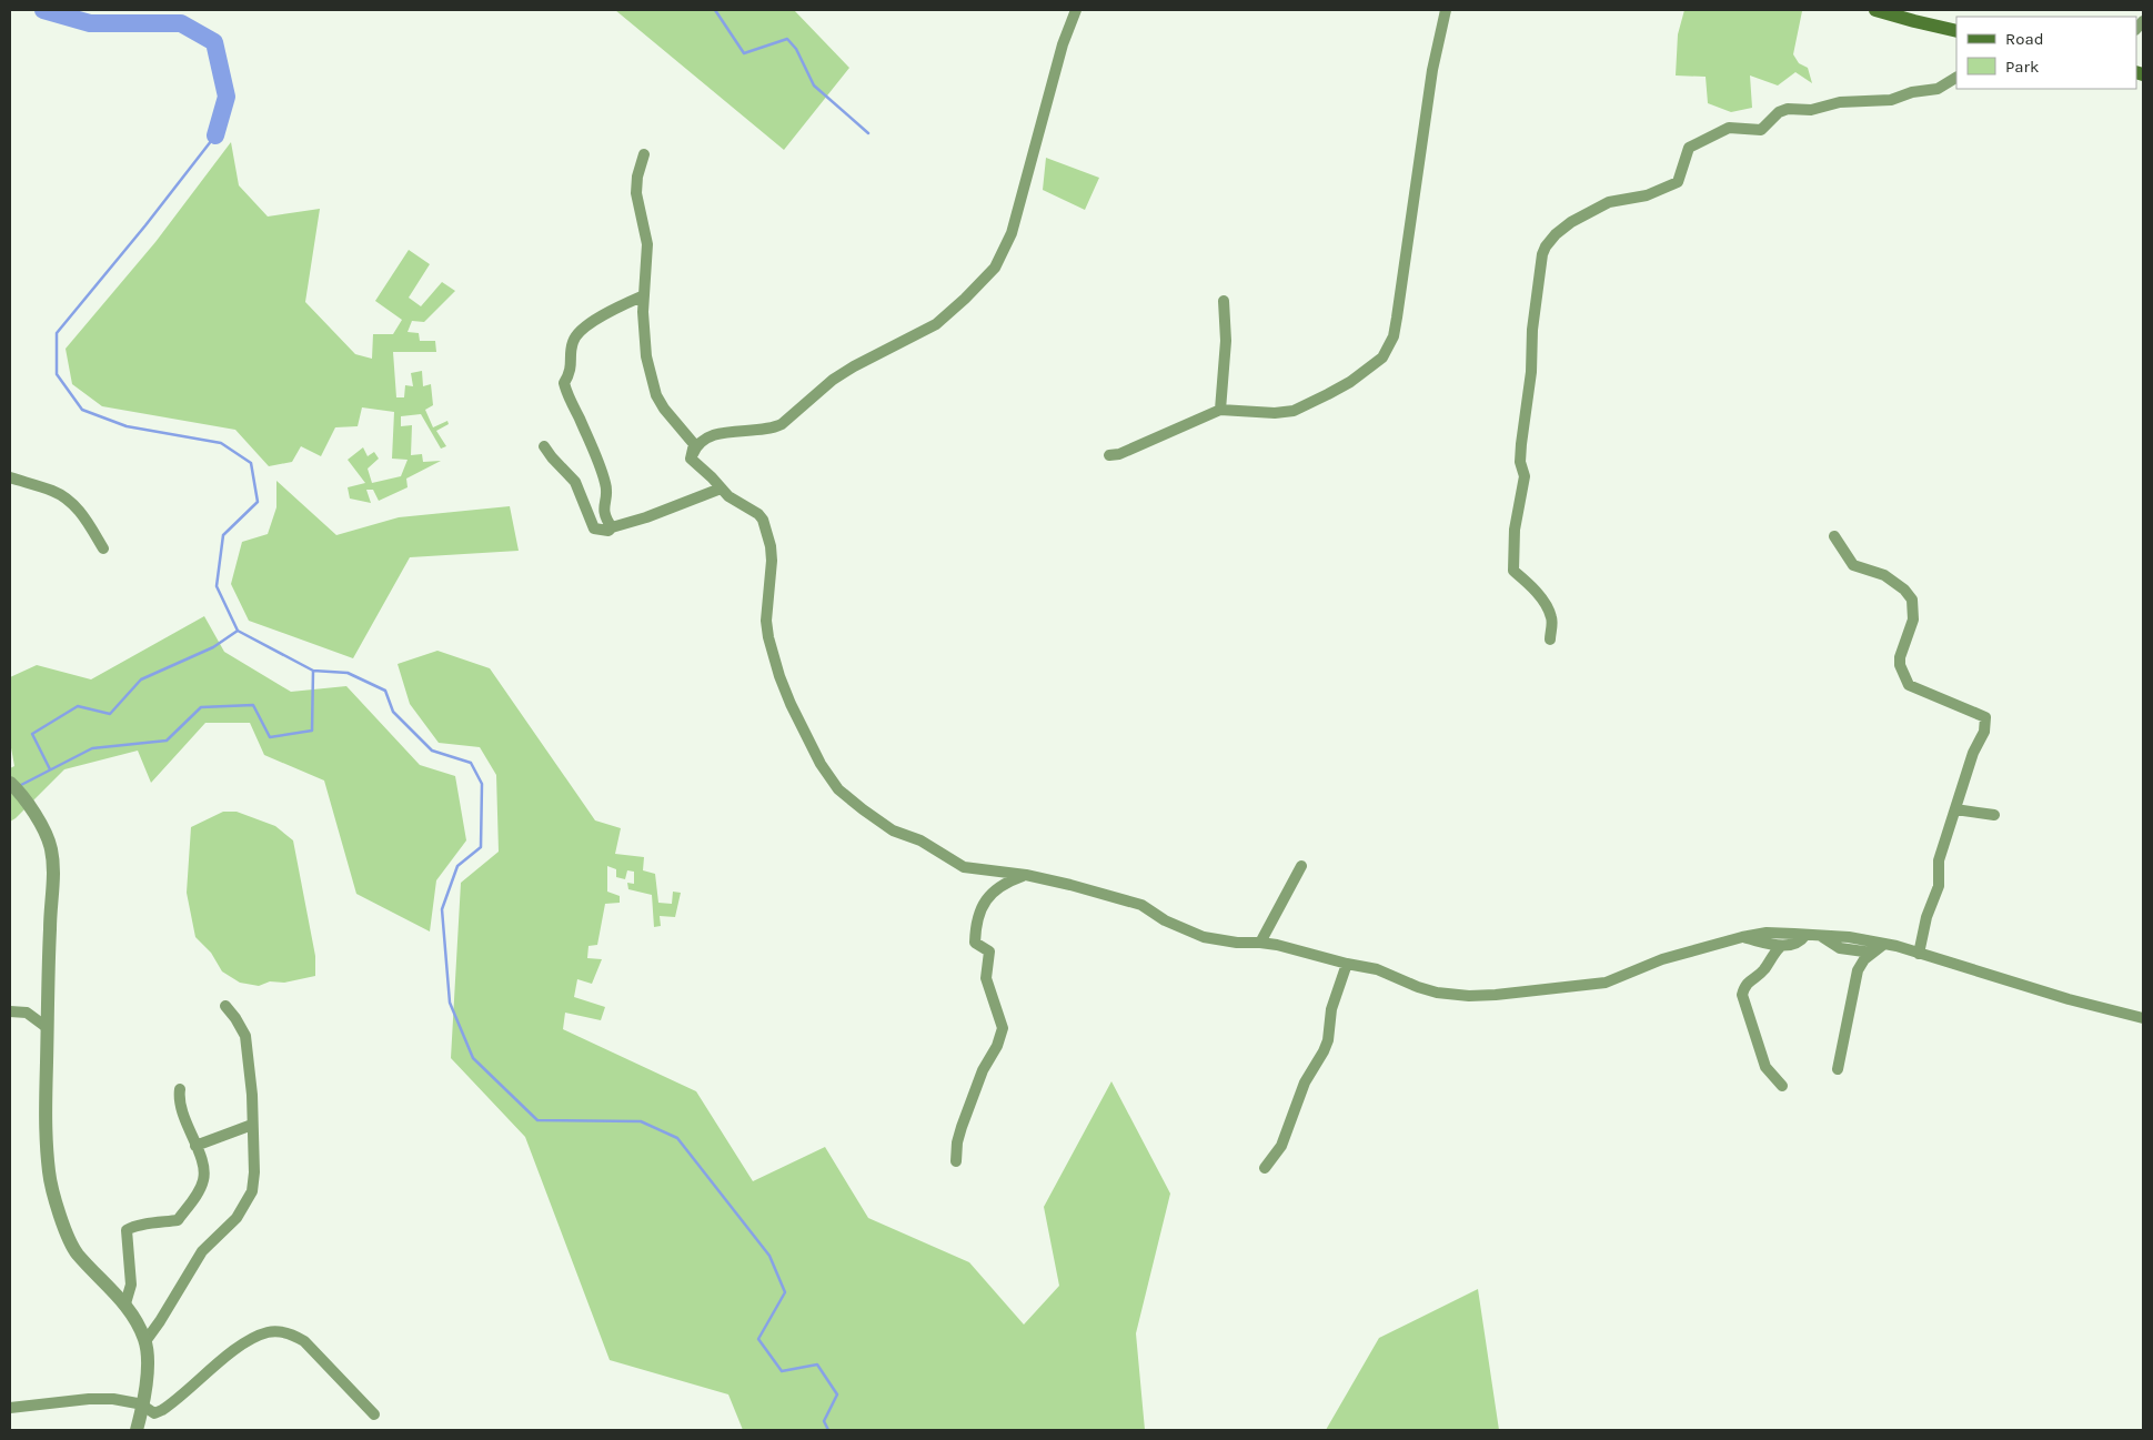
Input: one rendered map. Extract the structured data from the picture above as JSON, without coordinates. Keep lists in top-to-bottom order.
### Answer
{
  "legend": ["Road", "Park"]
}
